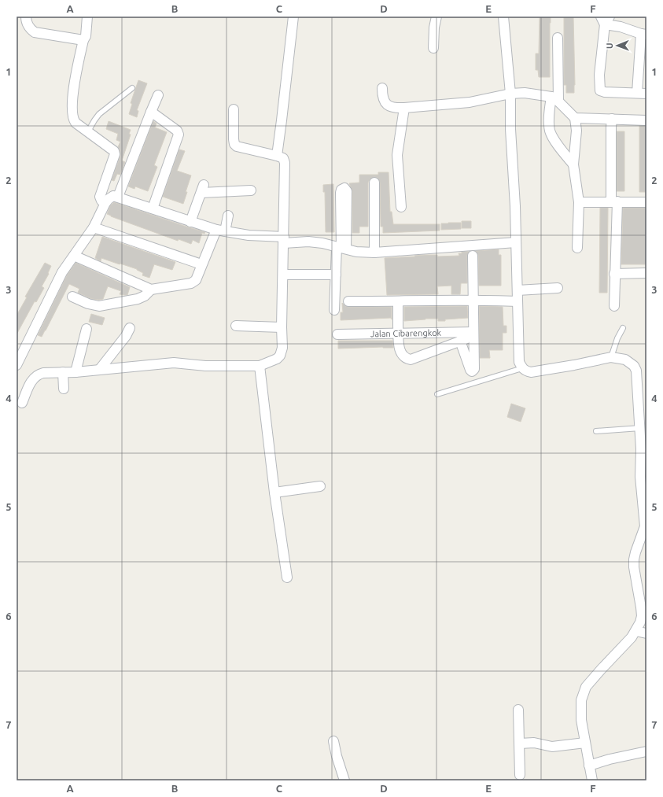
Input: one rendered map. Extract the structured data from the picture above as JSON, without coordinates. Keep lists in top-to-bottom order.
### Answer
{
  "streets": {
    "street": ["Jalan Cibarengkok"]
  },
  "north": "left",
  "grid": {
    "columns": [
      "A",
      "B",
      "C",
      "D",
      "E",
      "F"
    ],
    "rows": [
      "1",
      "2",
      "3",
      "4",
      "5",
      "6",
      "7"
    ]
  }
}
